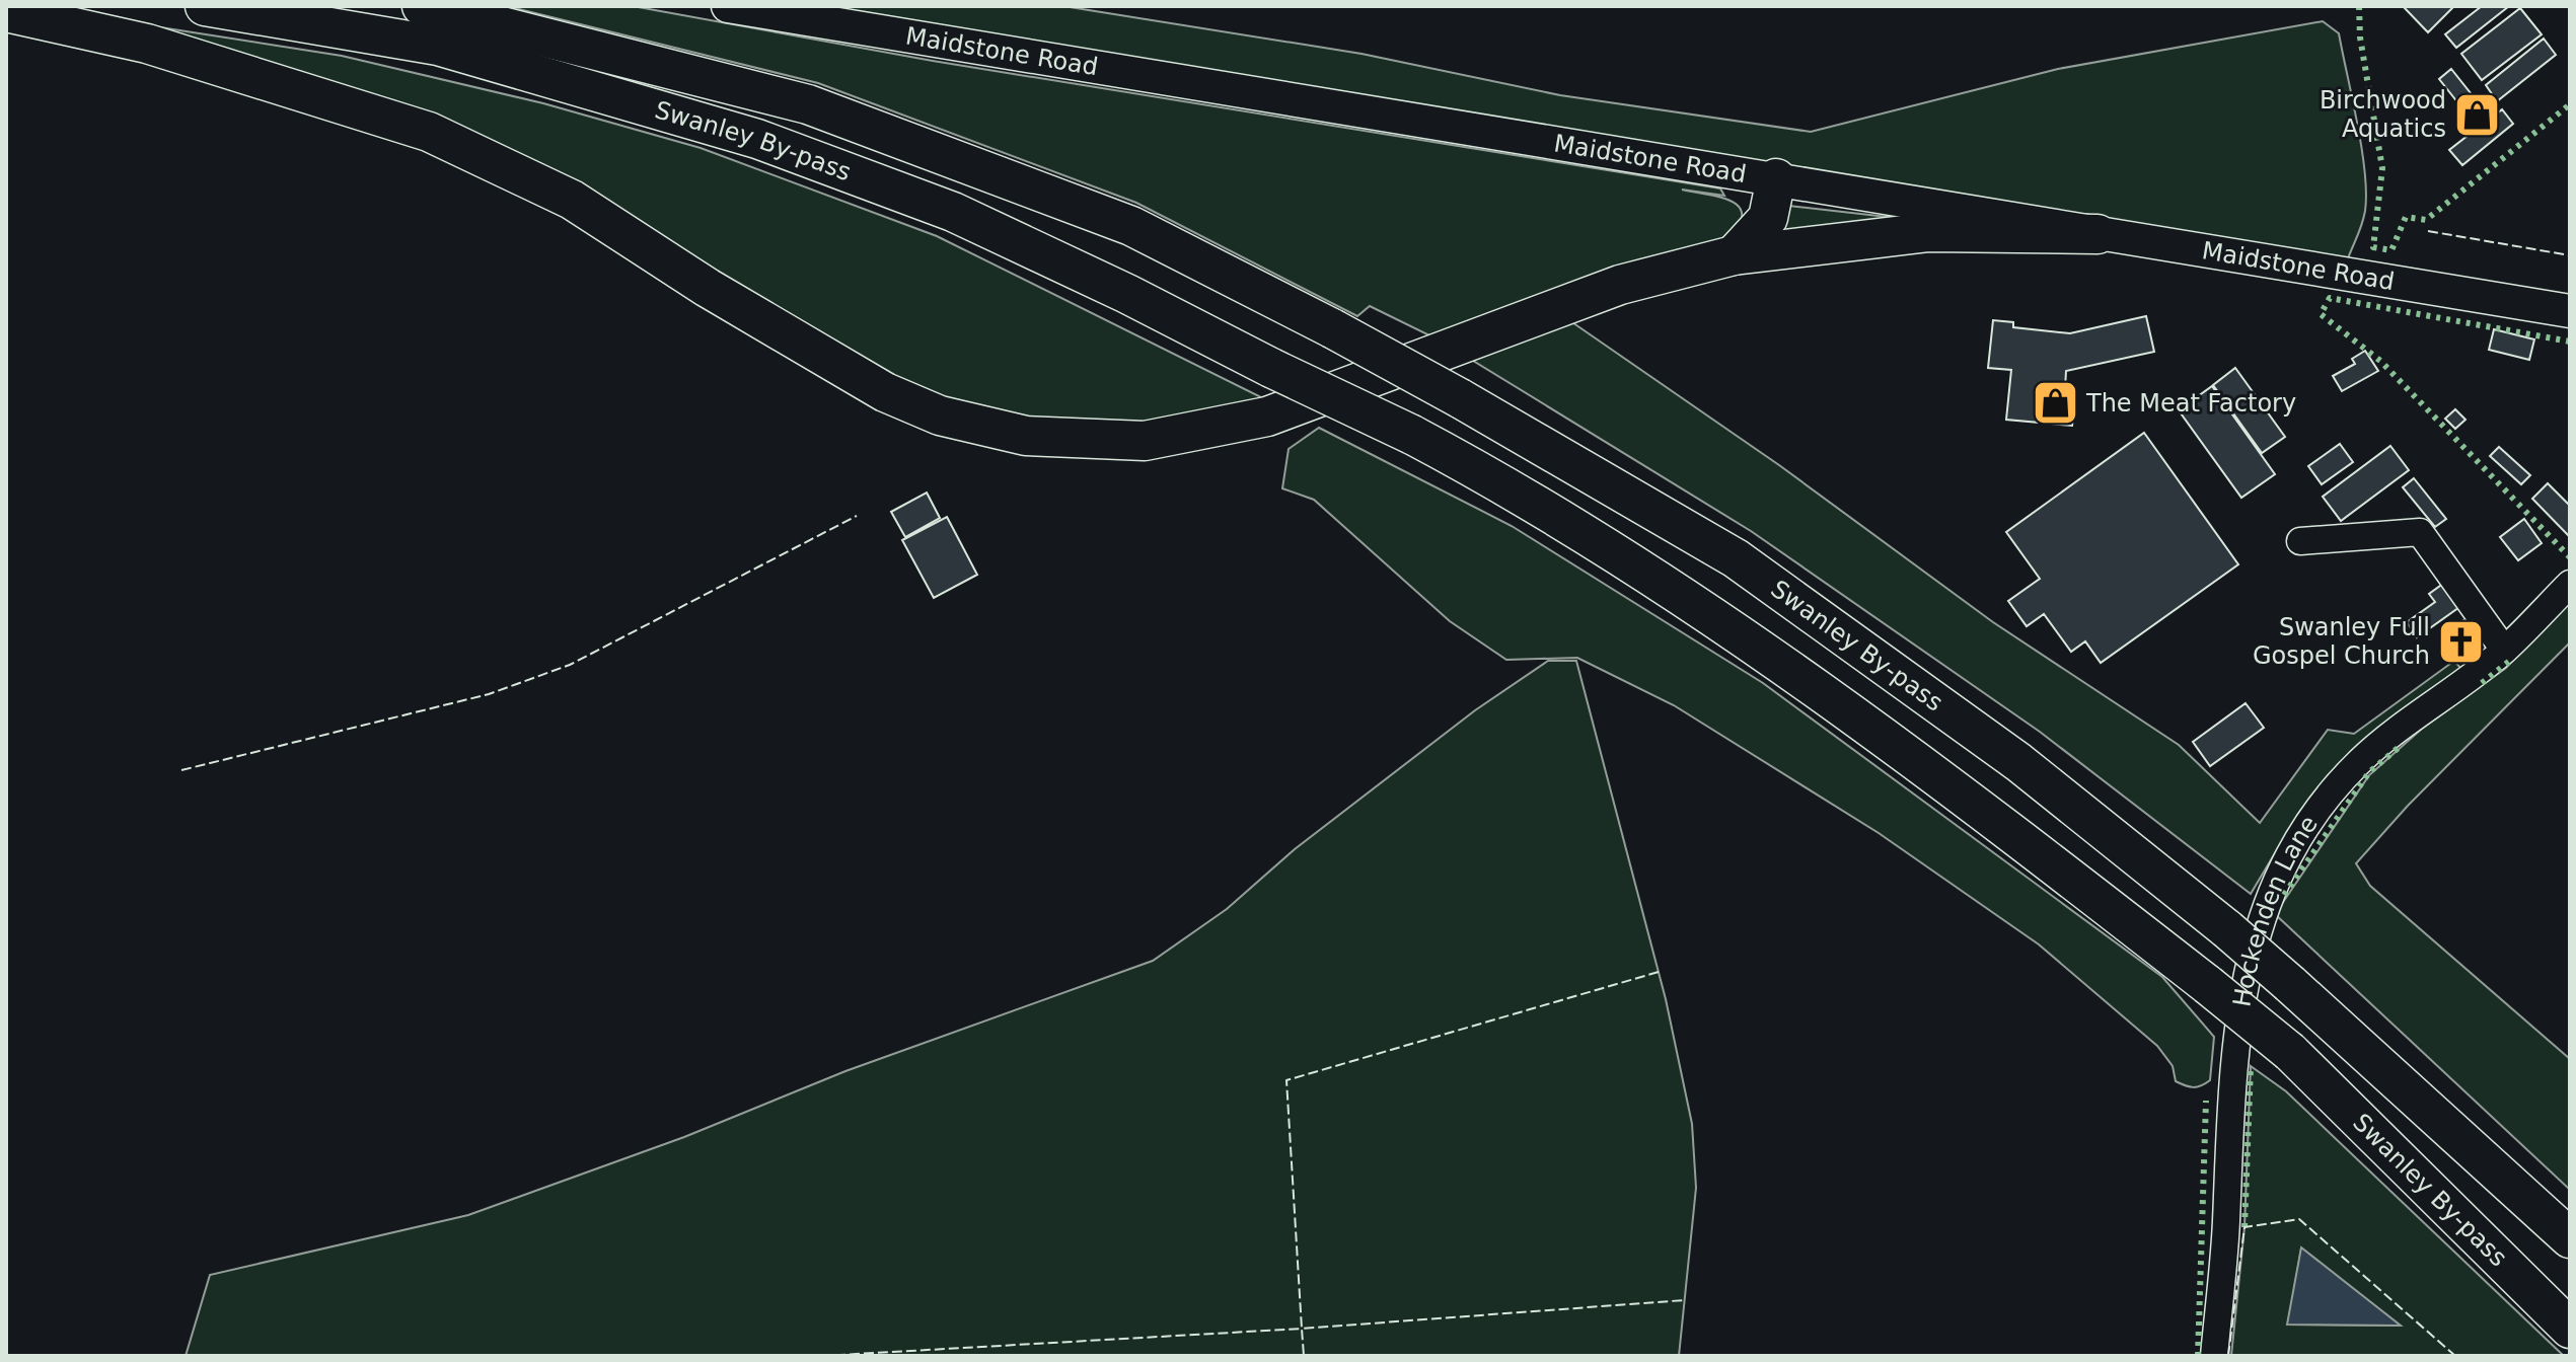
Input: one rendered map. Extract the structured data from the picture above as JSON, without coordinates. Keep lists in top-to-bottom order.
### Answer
{
  "streets": {
    "highway": ["Swanley By-pass"],
    "main road": ["Maidstone Road"],
    "street": ["Hockenden Lane"]
  },
  "places": {
    "shop": ["Birchwood Aquatics", "The Meat Factory"],
    "church": ["Swanley Full Gospel Church"]
  }
}
